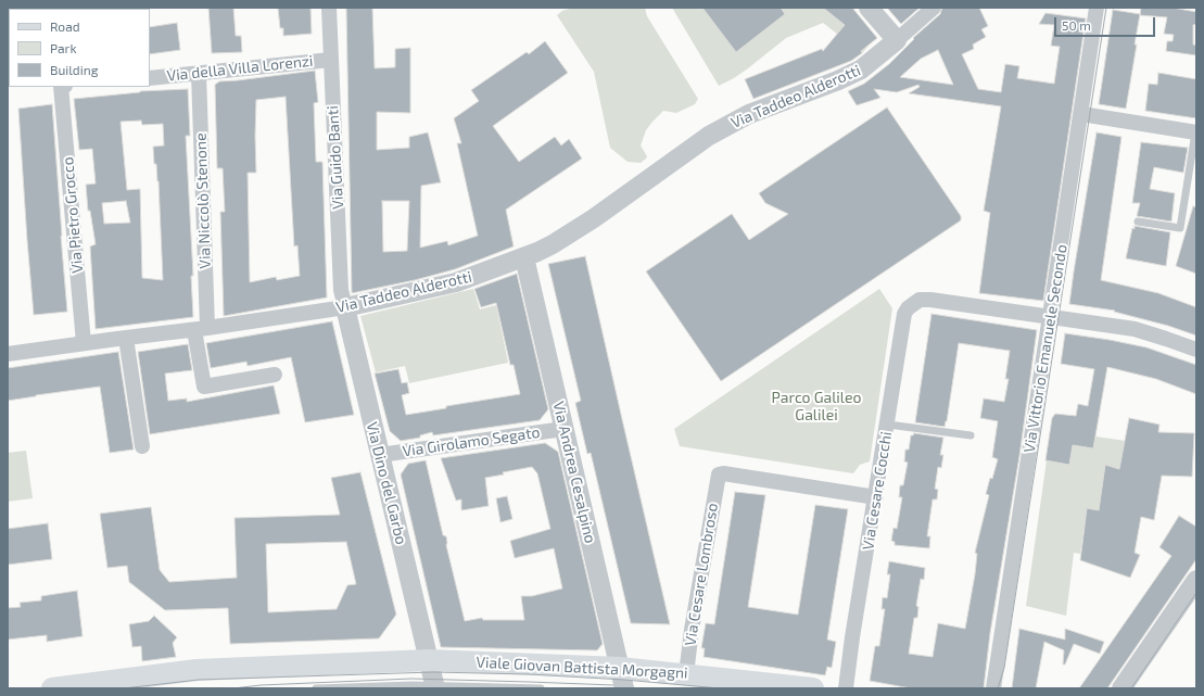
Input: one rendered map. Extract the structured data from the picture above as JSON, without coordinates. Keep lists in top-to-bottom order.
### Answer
{
  "streets": {
    "main road": ["Viale Giovan Battista Morgagni"],
    "street": [
      "Via della Villa Lorenzi",
      "Via Taddeo Alderotti",
      "Via Guido Banti",
      "Via Niccolò Stenone",
      "Via Pietro Grocco",
      "Via Vittorio Emanuele Secondo",
      "Via Girolamo Segato",
      "Via Andrea Cesalpino",
      "Via Dino del Garbo",
      "Via Cesare Cocchi",
      "Via Cesare Lombroso"
    ]
  },
  "crossings": [
    ["Via della Villa Lorenzi", "Via Guido Banti"],
    ["Via della Villa Lorenzi", "Via Niccolò Stenone"],
    ["Via Taddeo Alderotti", "Via Guido Banti"],
    ["Via Taddeo Alderotti", "Via Niccolò Stenone"],
    ["Via Taddeo Alderotti", "Via Pietro Grocco"],
    ["Via Taddeo Alderotti", "Via Andrea Cesalpino"],
    ["Via Taddeo Alderotti", "Via Dino del Garbo"],
    ["Via Guido Banti", "Via Dino del Garbo"],
    ["Via Vittorio Emanuele Secondo", "Via Cesare Cocchi"],
    ["Via Girolamo Segato", "Via Andrea Cesalpino"],
    ["Via Girolamo Segato", "Via Dino del Garbo"],
    ["Via Andrea Cesalpino", "Viale Giovan Battista Morgagni"],
    ["Via Dino del Garbo", "Viale Giovan Battista Morgagni"],
    ["Via Cesare Cocchi", "Via Cesare Lombroso"],
    ["Via Cesare Lombroso", "Viale Giovan Battista Morgagni"]
  ],
  "parks": ["Parco Galileo Galilei"],
  "legend": ["Road", "Park", "Building"],
  "scale_bar": "50 m"
}
